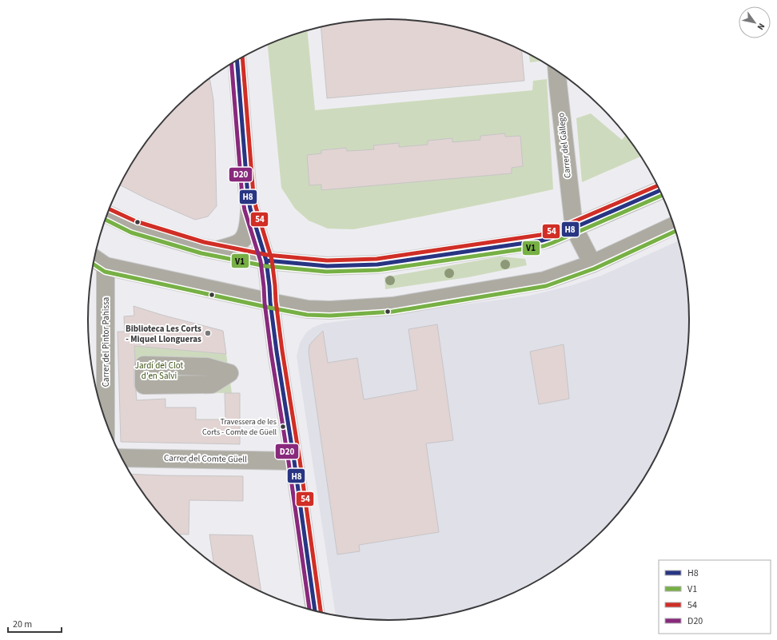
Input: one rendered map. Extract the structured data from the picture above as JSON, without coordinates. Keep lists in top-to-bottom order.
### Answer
{
  "streets": {
    "street": ["Carrer del Gàllego", "Carrer del Pintor Pahissa", "Carrer del Comte Güell"]
  },
  "parks": ["Jardí del Clot d'en Salvi"],
  "places": ["Biblioteca Les Corts - Miquel Llongueras", "Travessera de les Corts - Comte de Güell"],
  "lines": [
    "transit line 54",
    "transit line H8",
    "transit line D20",
    "transit line V1"
  ],
  "legend": [
    "H8",
    "V1",
    "54",
    "D20"
  ],
  "scale_bar": "20 m",
  "north": "bottom right"
}
